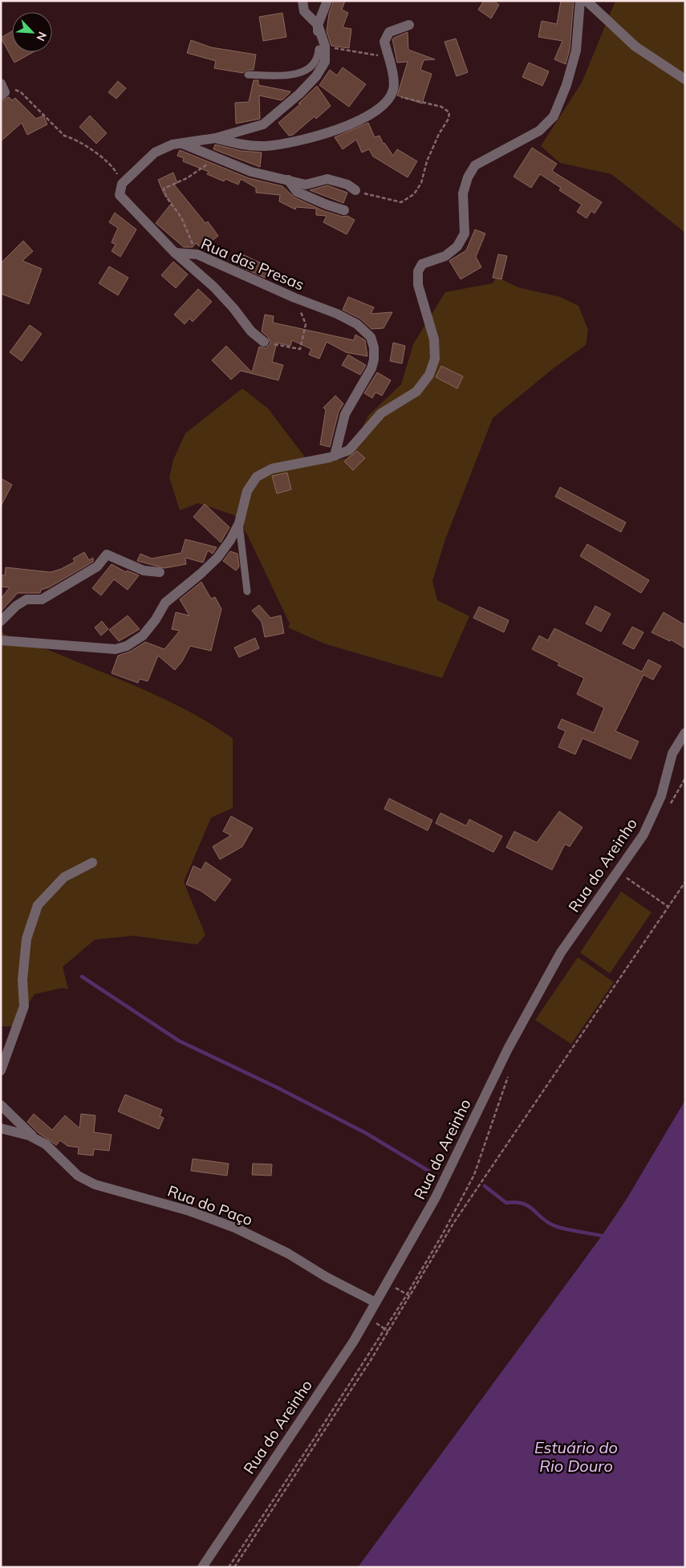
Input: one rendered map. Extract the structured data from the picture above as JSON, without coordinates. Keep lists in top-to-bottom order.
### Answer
{
  "streets": {
    "street": ["Rua das Presas", "Rua do Areinho", "Rua do Paço"]
  },
  "crossings": [
    ["Rua do Areinho", "Rua do Paço"]
  ],
  "water": ["Estuário do Rio Douro"],
  "north": "bottom right"
}
